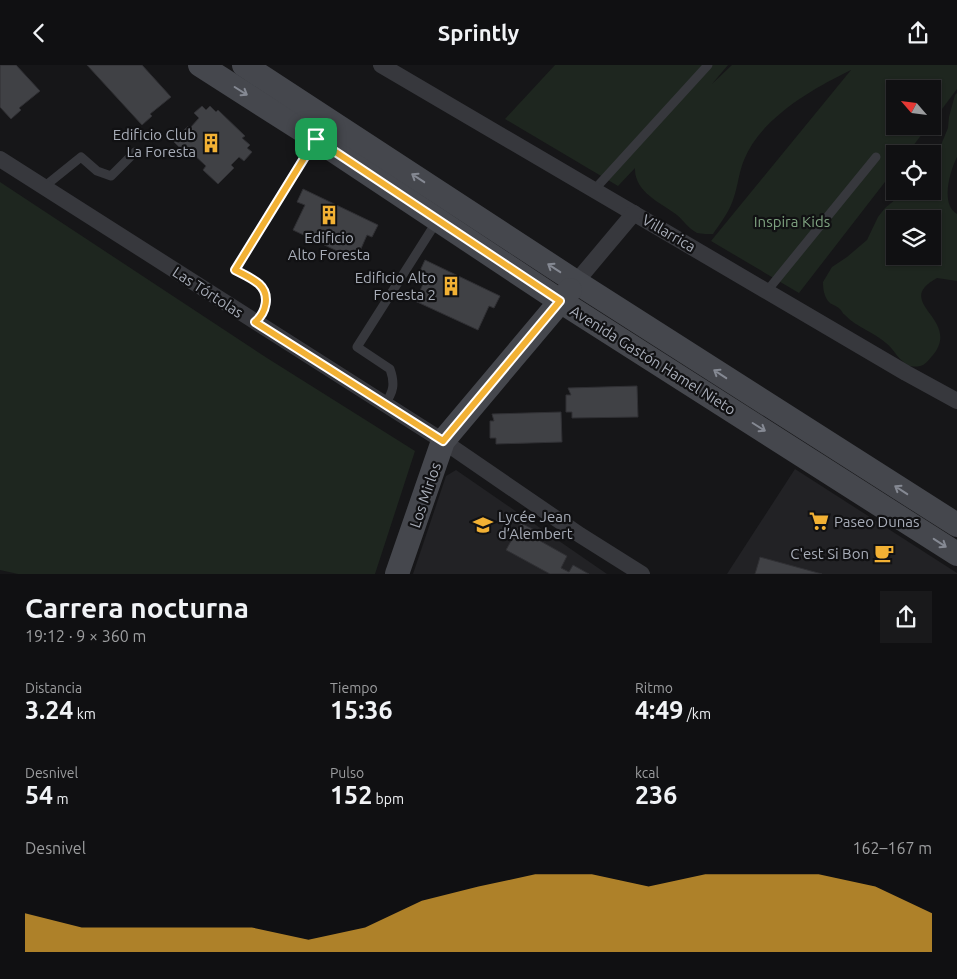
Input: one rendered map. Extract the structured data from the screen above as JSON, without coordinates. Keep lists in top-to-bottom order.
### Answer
{
  "streets": {
    "main road": ["Avenida Gastón Hamel Nieto", "Los Mirlos"],
    "street": ["Villarrica", "Las Tórtolas"]
  },
  "crossings": [
    ["Villarrica", "Los Mirlos"],
    ["Las Tórtolas", "Los Mirlos"],
    ["Avenida Gastón Hamel Nieto", "Los Mirlos"]
  ],
  "parks": ["Inspira Kids"],
  "places": {
    "building": ["Edificio Club La Foresta", "Edificio Alto Foresta", "Edificio Alto Foresta 2"],
    "supermarket": ["Paseo Dunas"],
    "school or university": ["Lycée Jean d’Alembert"],
    "cafe": ["C'est Si Bon"]
  },
  "north": "top left",
  "page": {
    "header": "Sprintly",
    "heading": ["Carrera nocturna", "19:12 · 9 × 360 m"],
    "stats": [
      ["Distancia", "3.24 km"],
      ["Tiempo", "15:36"],
      ["Ritmo", "4:49 /km"],
      ["Desnivel", "54 m"],
      ["Pulso", "152 bpm"],
      ["kcal", "236"]
    ],
    "chart": ["Desnivel", "162–167 m"]
  }
}
